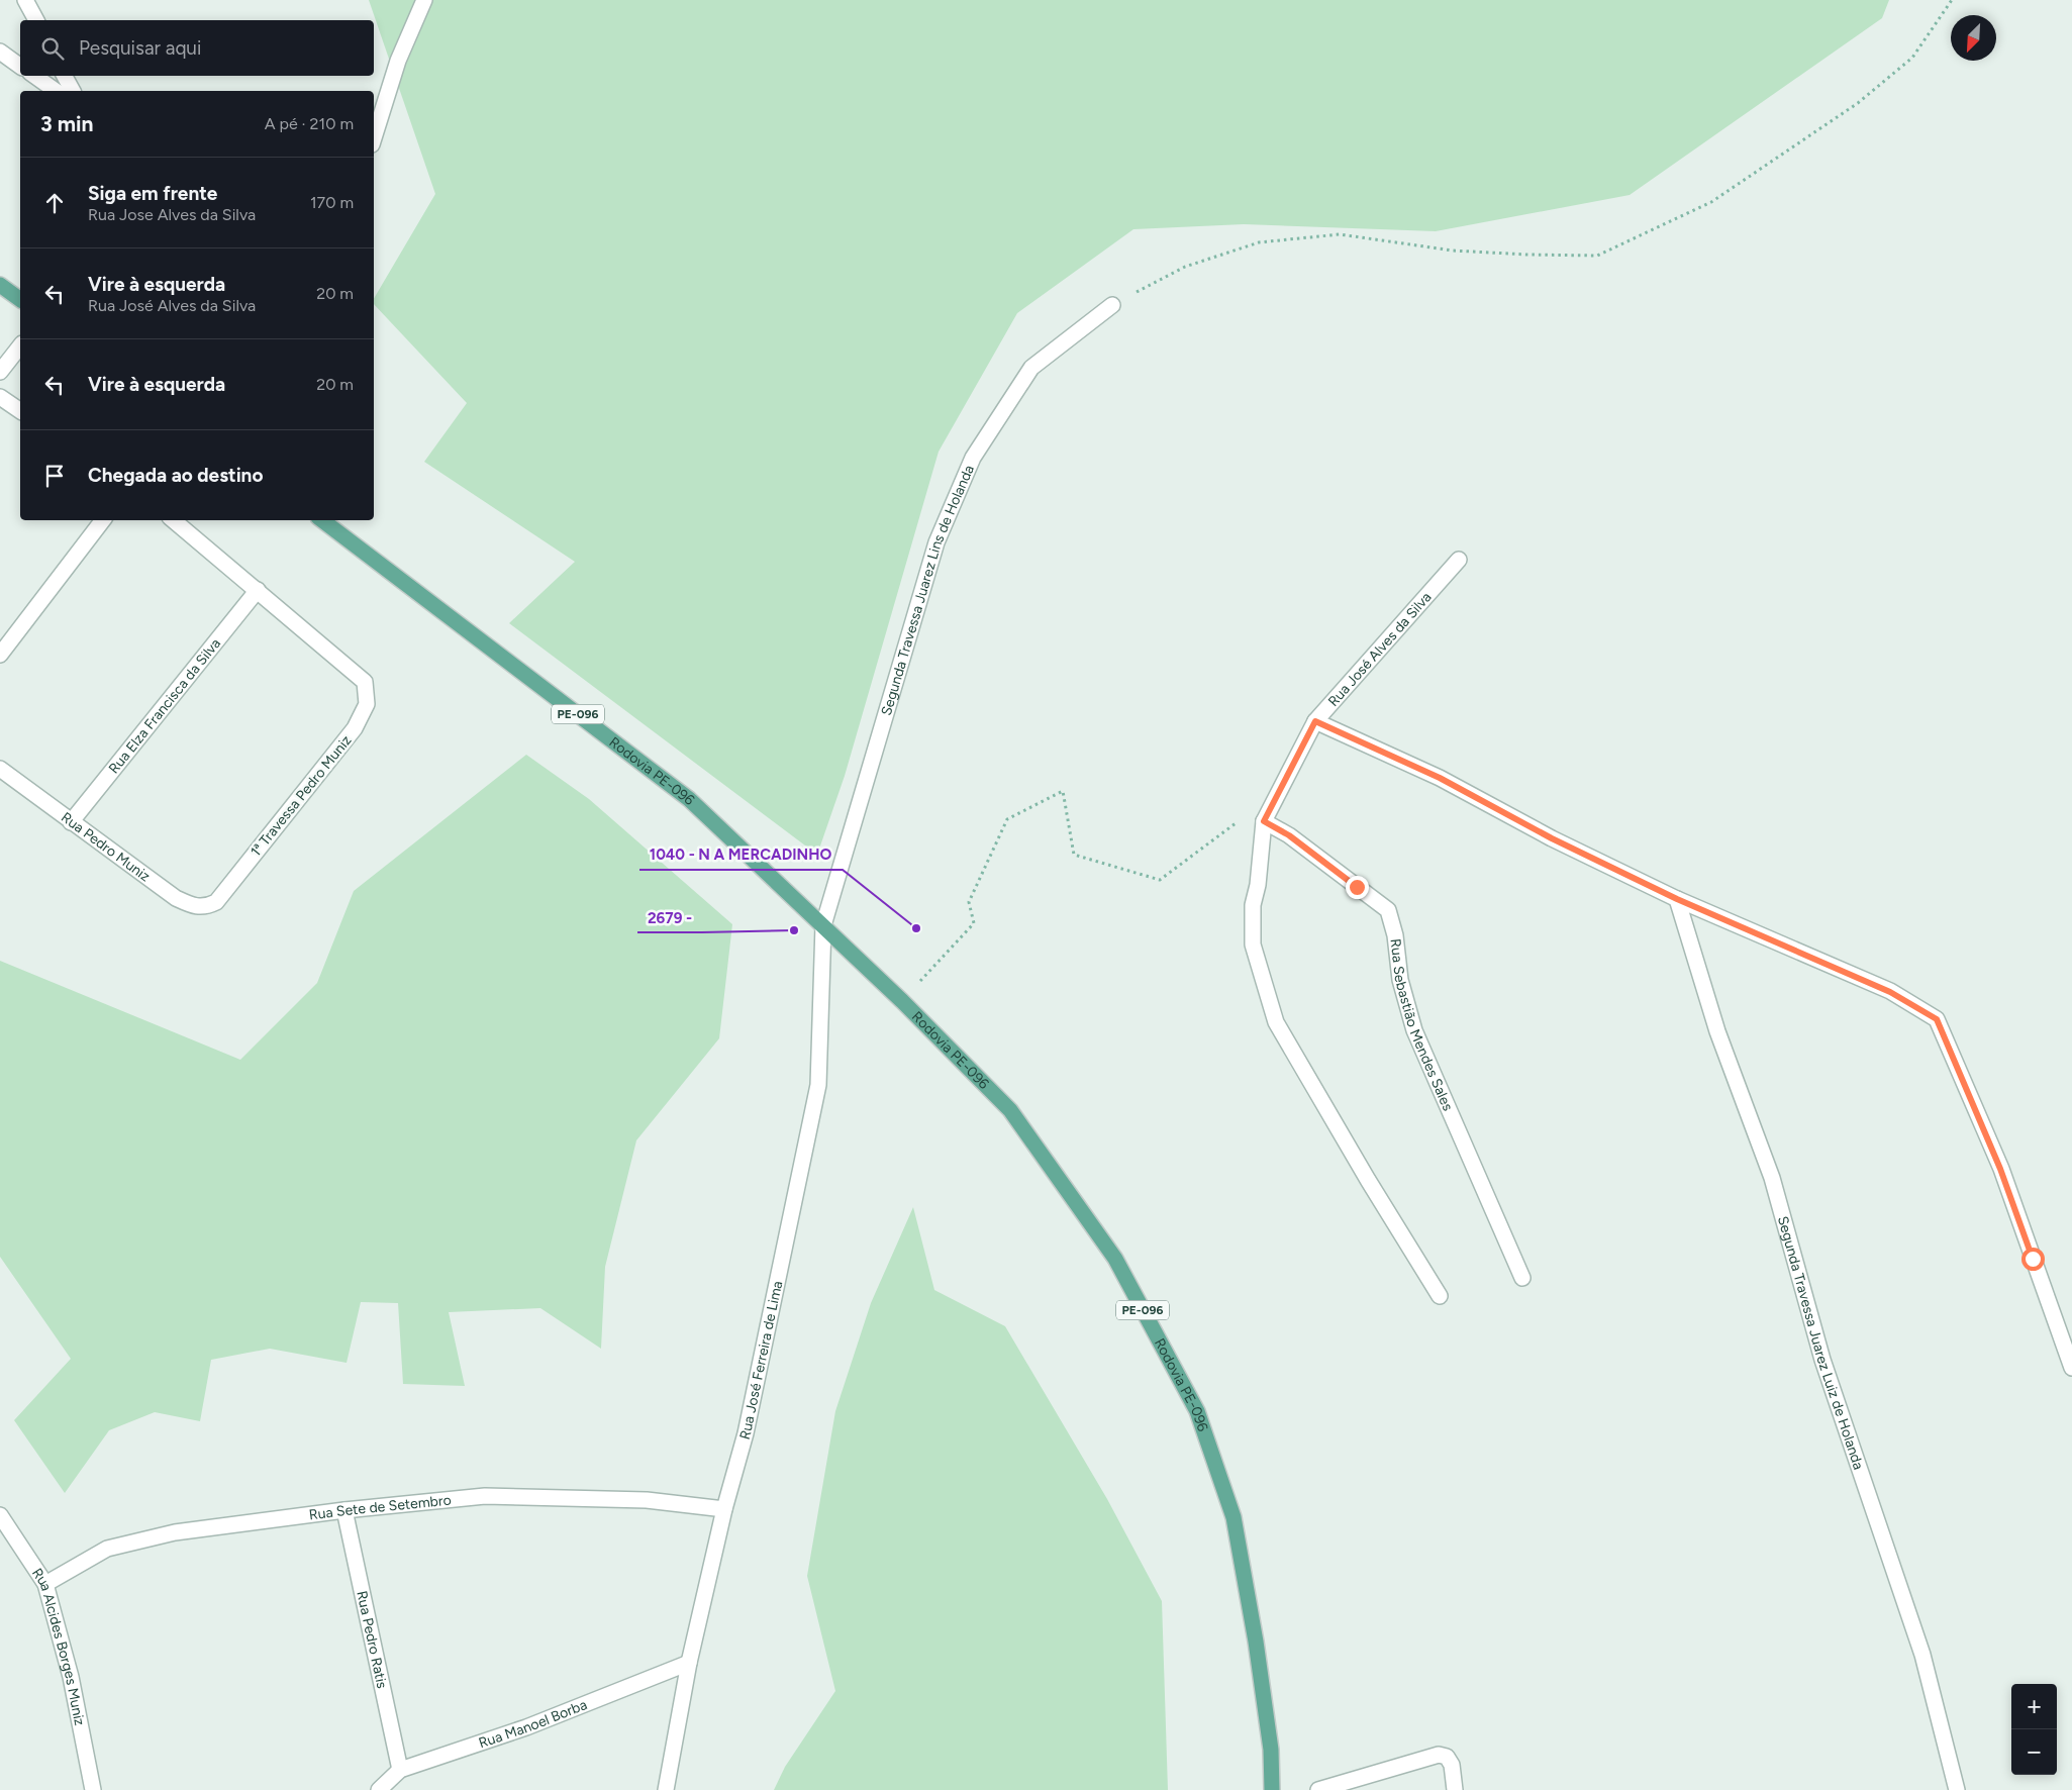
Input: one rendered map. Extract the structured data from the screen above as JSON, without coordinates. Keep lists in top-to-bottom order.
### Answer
{
  "streets": {
    "main road": ["PE-096", "Rodovia PE-096"],
    "street": [
      "Segunda Travessa Juarez Lins de Holanda",
      "Rua José Alves da Silva",
      "Rua Elza Francisca da Silva",
      "1ª Travessa Pedro Muniz",
      "Rua Pedro Muniz",
      "Rua Sebastião Mendes Sales",
      "Segunda Travessa Juarez Luiz de Holanda",
      "Rua José Ferreira de Lima",
      "Rua Sete de Setembro",
      "Rua Pedro Ratis",
      "Rua Alcides Borges Muniz",
      "Rua Manoel Borba"
    ]
  },
  "crossings": [
    ["Segunda Travessa Juarez Lins de Holanda", "Rodovia PE-096"],
    ["Segunda Travessa Juarez Lins de Holanda", "Rua José Ferreira de Lima"],
    ["Rua José Alves da Silva", "Rua Sebastião Mendes Sales"],
    ["Rua Elza Francisca da Silva", "1ª Travessa Pedro Muniz"],
    ["Rua Elza Francisca da Silva", "Rua Pedro Muniz"],
    ["Rodovia PE-096", "Rua José Ferreira de Lima"],
    ["1ª Travessa Pedro Muniz", "Rua Pedro Muniz"],
    ["Rua José Ferreira de Lima", "Rua Sete de Setembro"],
    ["Rua José Ferreira de Lima", "Rua Manoel Borba"],
    ["Rua Sete de Setembro", "Rua Pedro Ratis"],
    ["Rua Sete de Setembro", "Rua Alcides Borges Muniz"],
    ["Rua Pedro Ratis", "Rua Manoel Borba"]
  ],
  "places": ["1040 - N A MERCADINHO", "2679 -"],
  "north": "bottom left",
  "page": {
    "search": "Pesquisar aqui",
    "heading": ["3 min", "A pé · 210 m"],
    "list": [
      ["Siga em frente", "Rua Jose Alves da Silva", "170 m"],
      ["Vire à esquerda", "Rua José Alves da Silva", "20 m"],
      ["Vire à esquerda", "20 m"],
      "Chegada ao destino"
    ],
    "map_buttons": ["+", "−"]
  }
}
